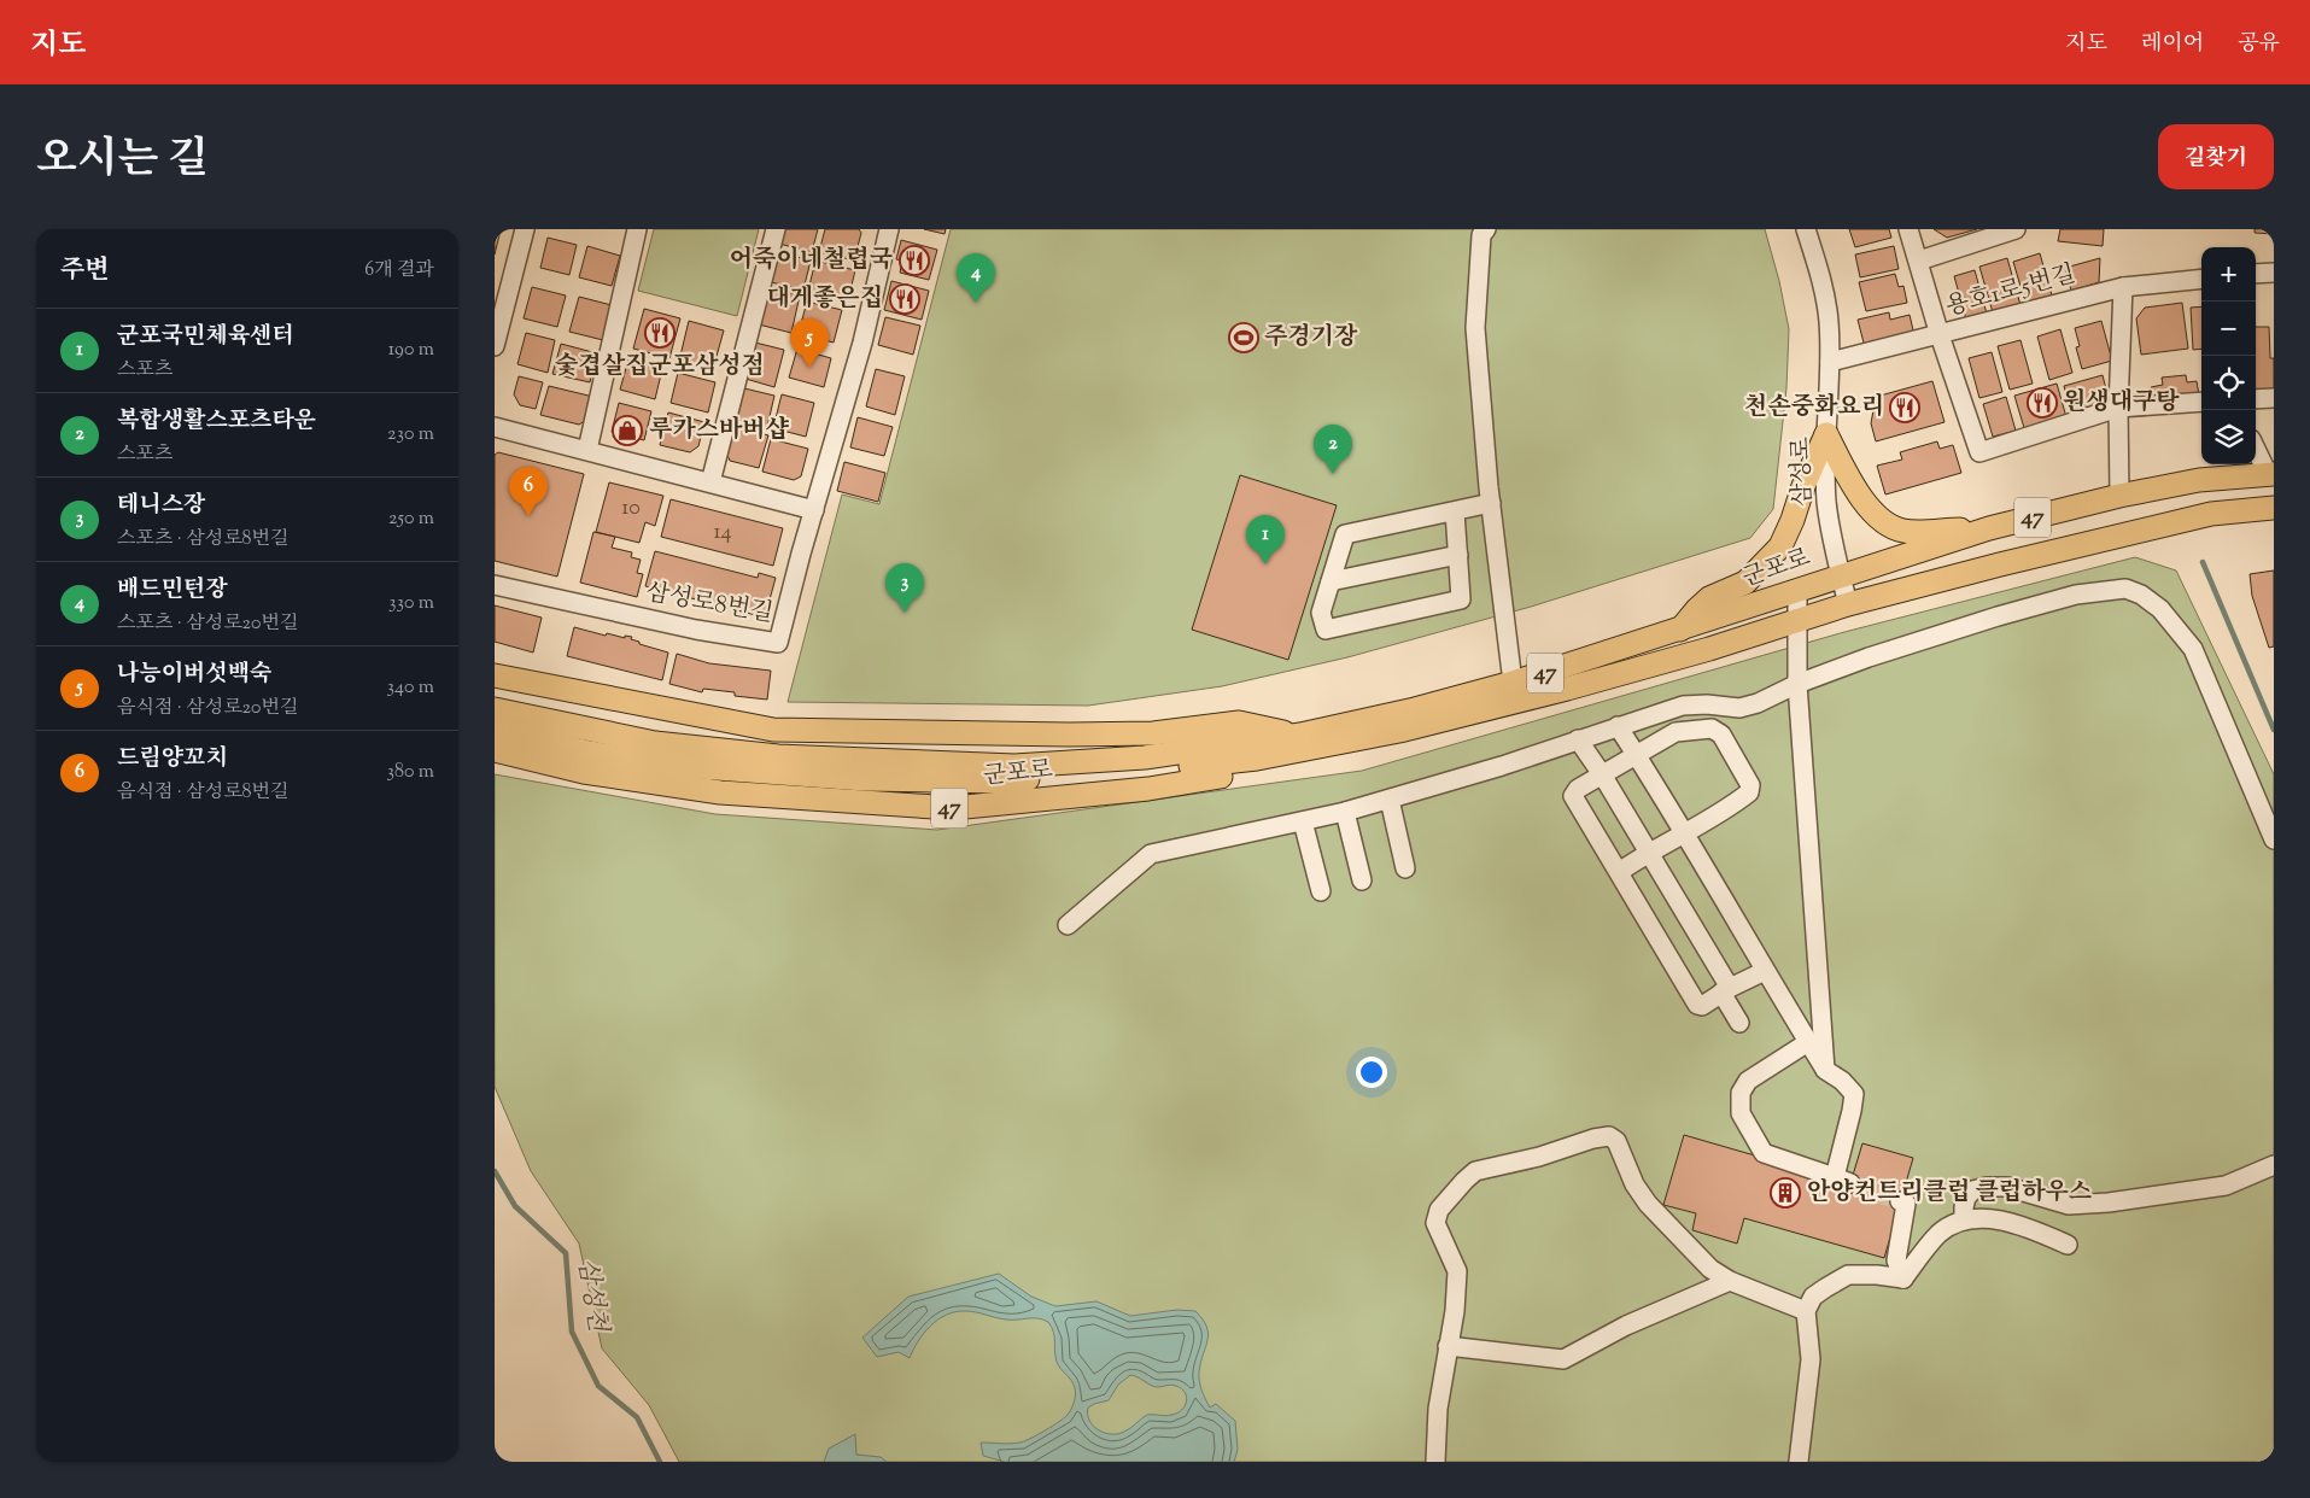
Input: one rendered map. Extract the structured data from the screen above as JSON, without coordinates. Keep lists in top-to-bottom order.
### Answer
{
  "streets": {
    "main road": ["47", "군포로"],
    "street": ["용호1로5번길", "삼성로", "삼성로8번길"]
  },
  "crossings": [
    ["용호1로5번길", "삼성로"],
    ["삼성로", "군포로"]
  ],
  "water": ["삼성천"],
  "places": {
    "restaurant": [
      "어죽이네철렵국",
      "대게좋은집",
      "숯겹살집군포삼성점",
      "원생대구탕",
      "천손중화요리"
    ],
    "sports": ["주경기장"],
    "shop": ["루카스바버샵"],
    "building": ["안양컨트리클럽 클럽하우스"]
  },
  "house_numbers": ["10", "14"],
  "page": {
    "header": "지도",
    "nav": ["지도", "레이어", "공유"],
    "title": "오시는 길",
    "buttons": "길찾기",
    "heading": ["주변", "6개 결과"],
    "map_buttons": ["+", "−"],
    "pins": [
      "4",
      "5",
      "2",
      "6",
      "1",
      "3"
    ],
    "list": [
      {
        "mark": "1",
        "name": "군포국민체육센터",
        "note": "스포츠",
        "value": "190 m"
      },
      {
        "mark": "2",
        "name": "복합생활스포츠타운",
        "note": "스포츠",
        "value": "230 m"
      },
      {
        "mark": "3",
        "name": "테니스장",
        "note": "스포츠 · 삼성로8번길",
        "value": "250 m"
      },
      {
        "mark": "4",
        "name": "배드민턴장",
        "note": "스포츠 · 삼성로20번길",
        "value": "330 m"
      },
      {
        "mark": "5",
        "name": "나능이버섯백숙",
        "note": "음식점 · 삼성로20번길",
        "value": "340 m"
      },
      {
        "mark": "6",
        "name": "드림양꼬치",
        "note": "음식점 · 삼성로8번길",
        "value": "380 m"
      }
    ]
  }
}
